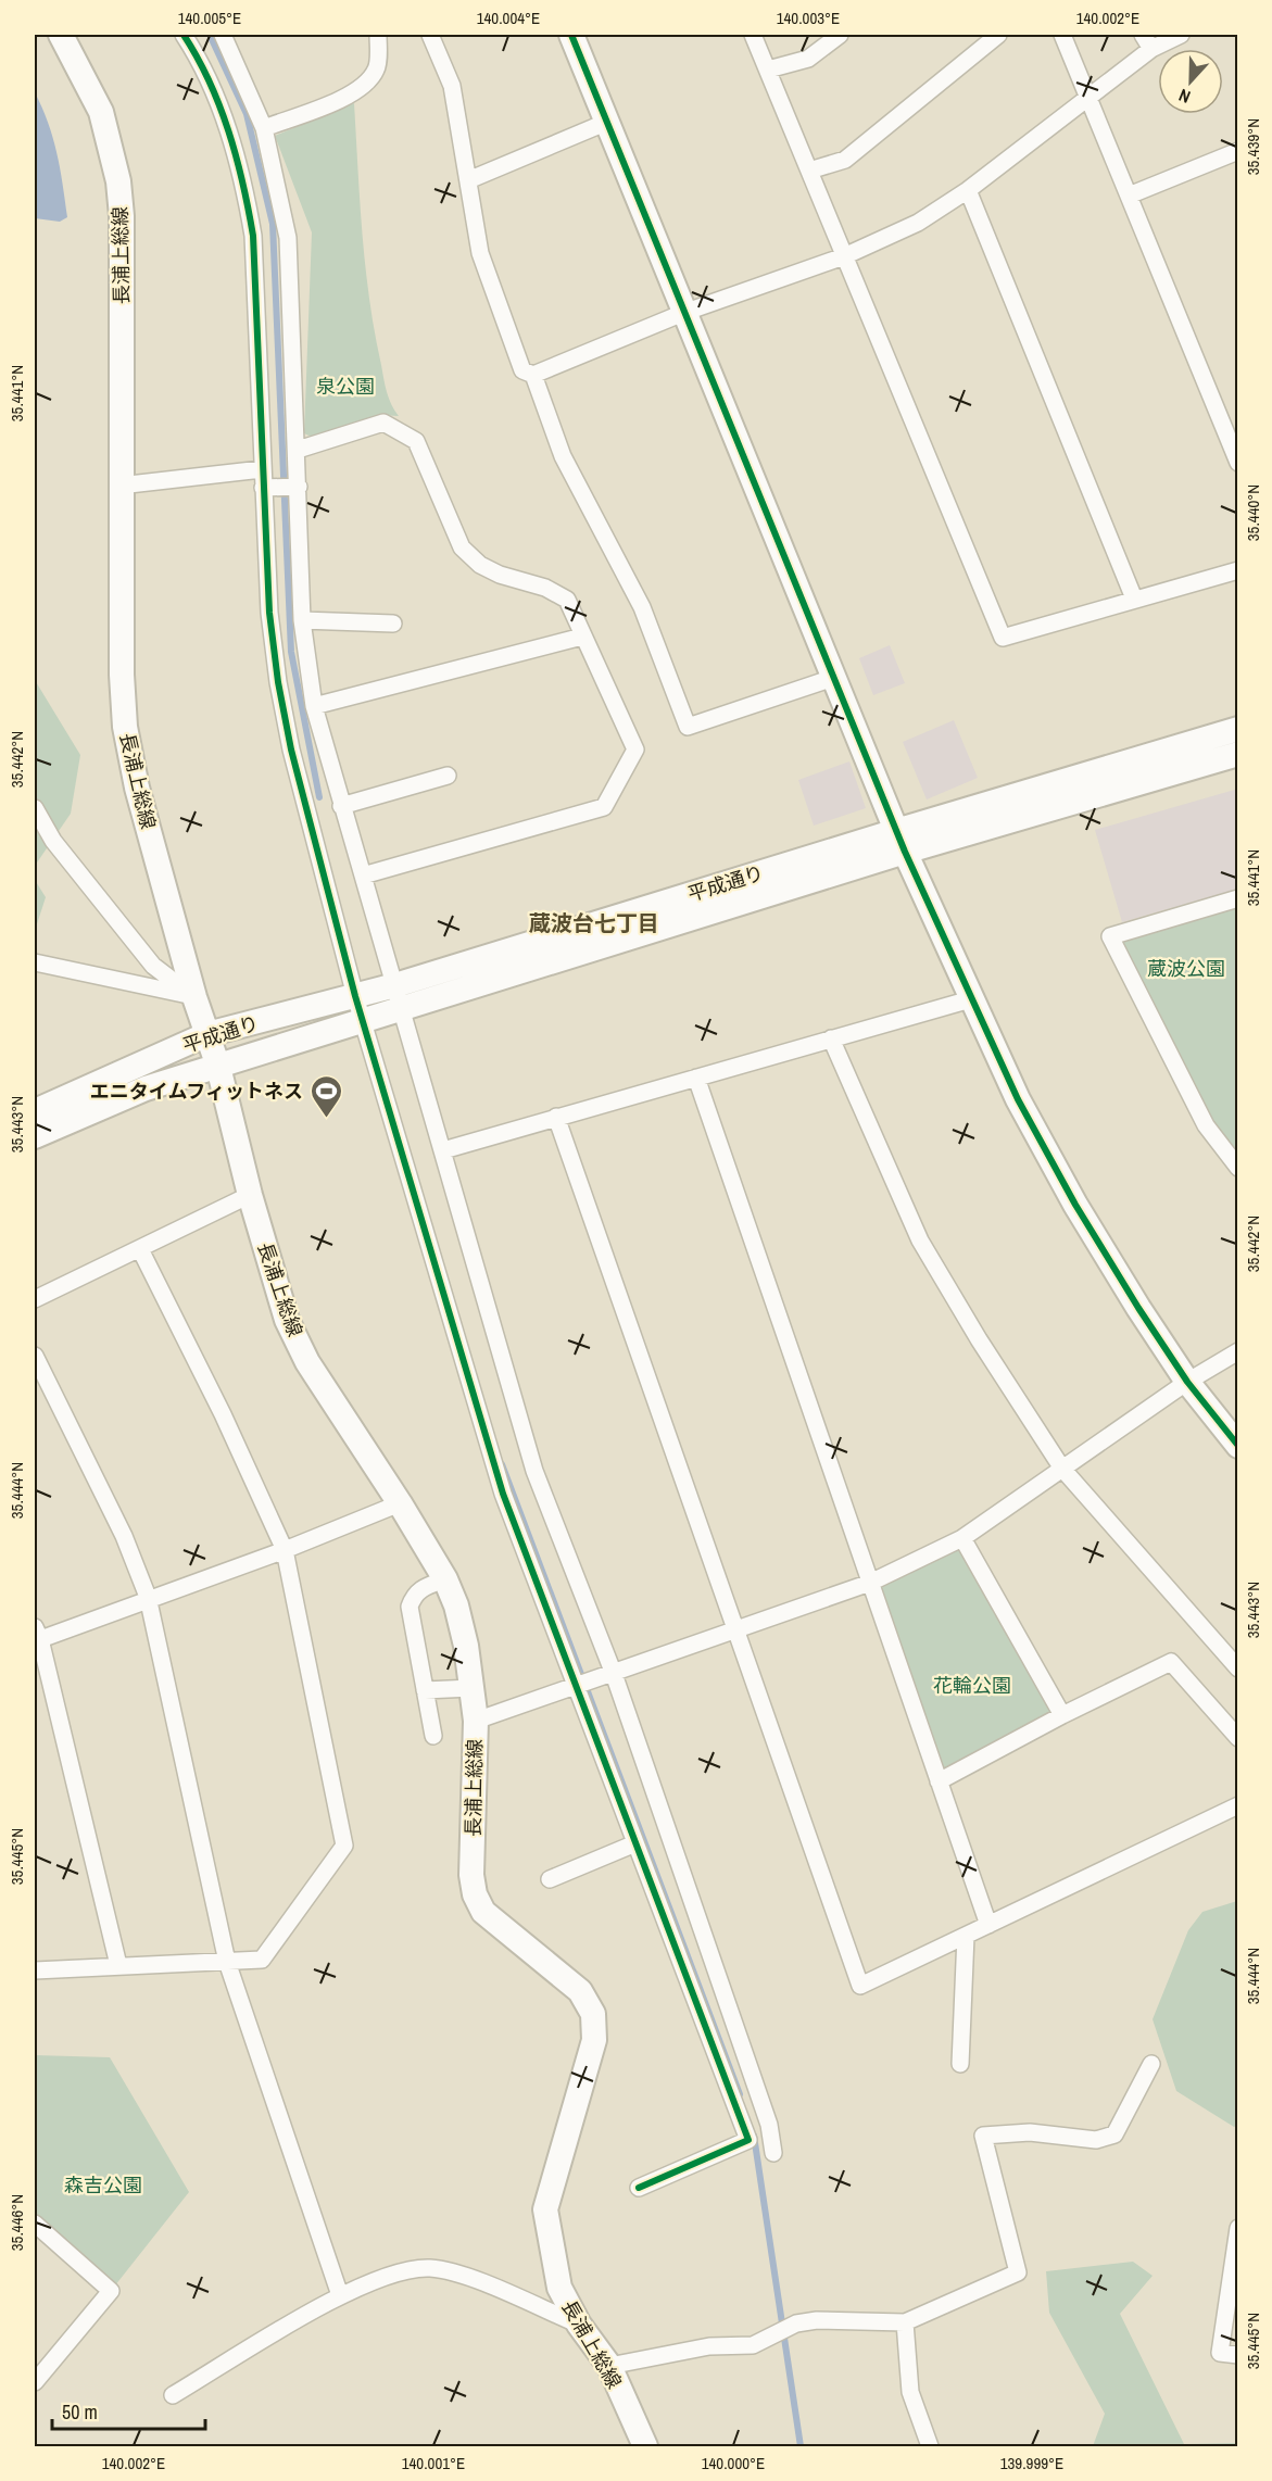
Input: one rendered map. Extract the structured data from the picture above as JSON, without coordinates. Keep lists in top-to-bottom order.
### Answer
{
  "streets": {
    "street": ["長浦上総線", "平成通り"]
  },
  "crossings": [
    ["長浦上総線", "平成通り"]
  ],
  "districts": ["蔵波台七丁目"],
  "parks": [
    "泉公園",
    "蔵波公園",
    "花輪公園",
    "森吉公園"
  ],
  "places": {
    "sports": ["エニタイムフィットネス"]
  },
  "scale_bar": "50 m",
  "north": "bottom",
  "coordinates": [
    "140.005°E",
    "140.004°E",
    "140.003°E",
    "140.002°E",
    "35.439°N",
    "35.441°N",
    "35.440°N",
    "35.442°N",
    "35.443°N",
    "35.444°N",
    "35.445°N",
    "35.446°N",
    "140.001°E",
    "140.000°E",
    "139.999°E"
  ]
}
